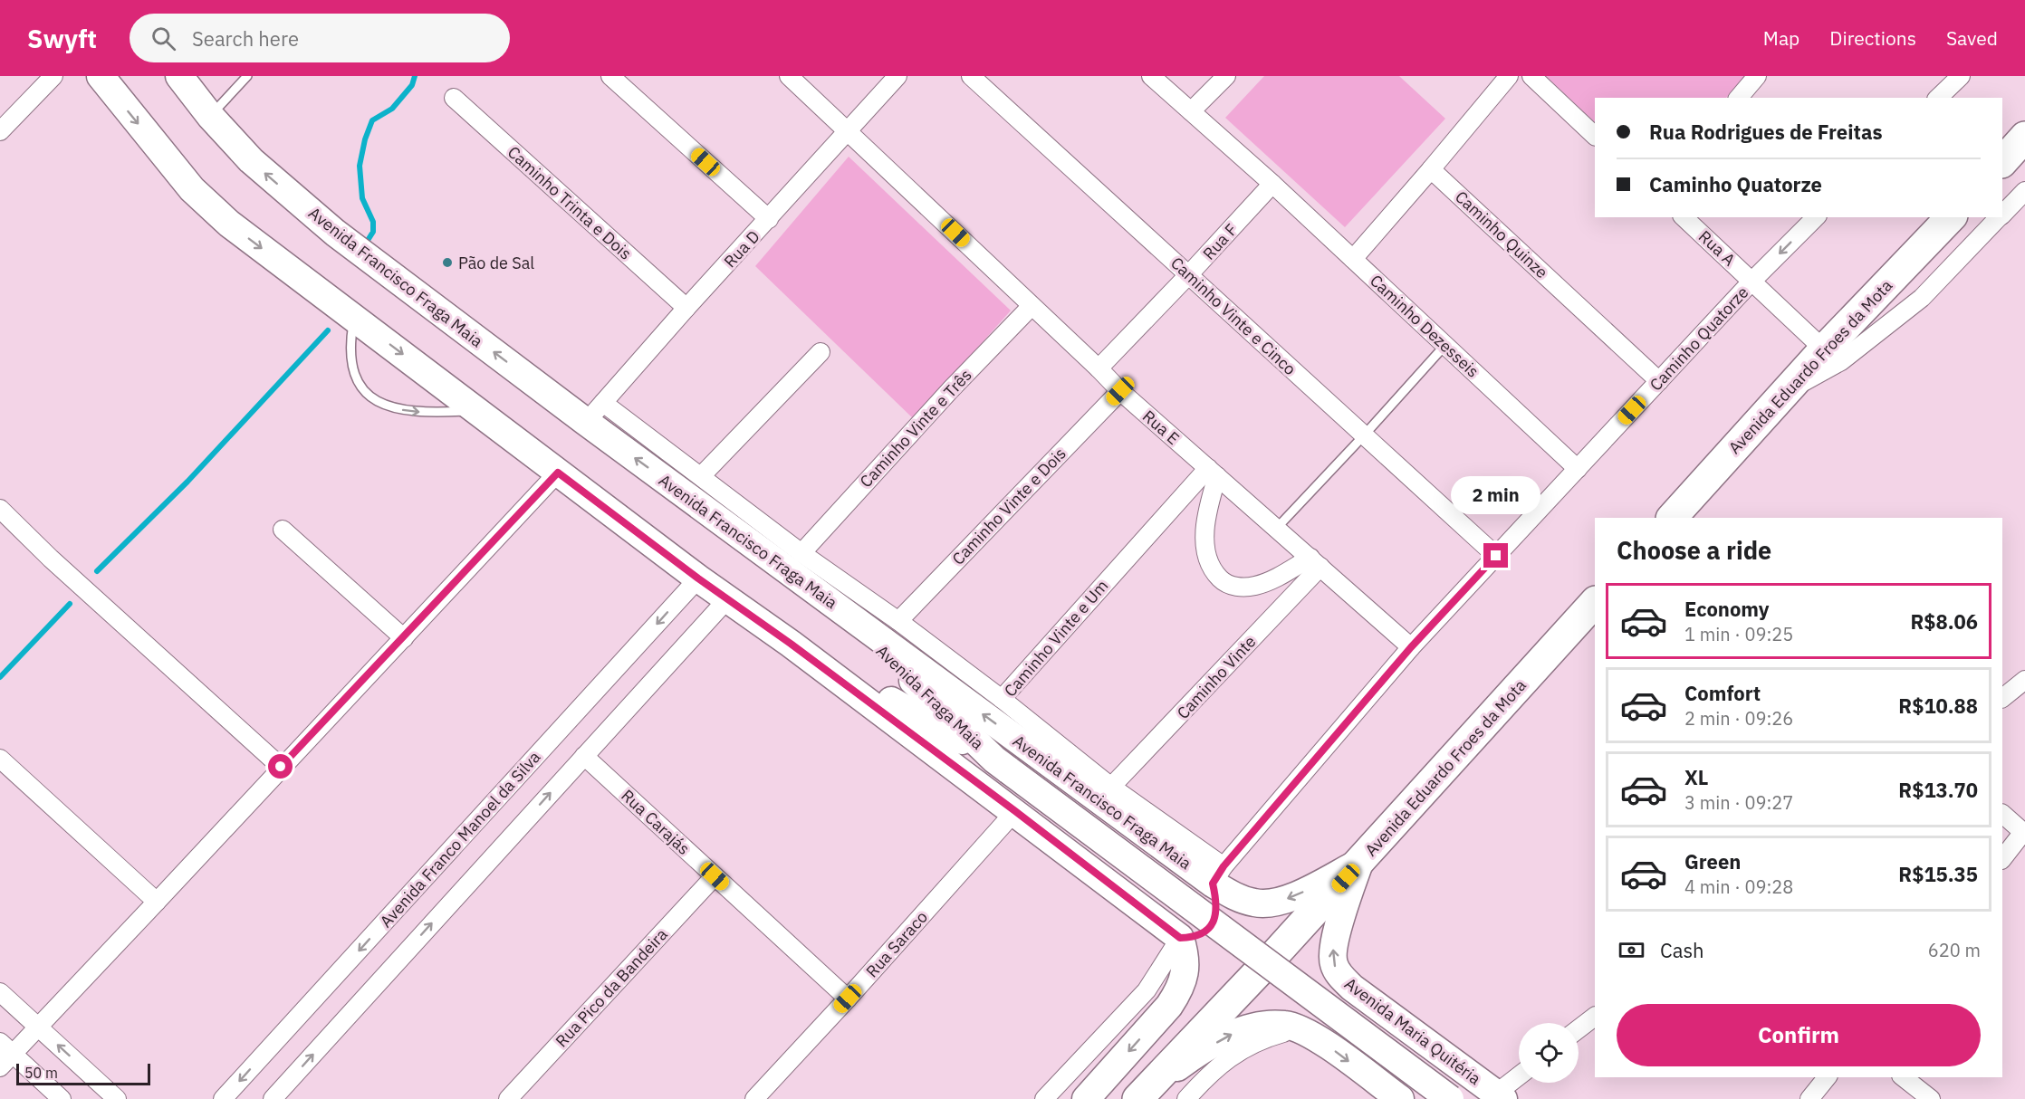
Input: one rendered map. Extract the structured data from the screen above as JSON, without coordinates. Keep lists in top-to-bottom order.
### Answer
{
  "streets": {
    "highway": ["Avenida Eduardo Froes da Mota"],
    "main road": ["Avenida Francisco Fraga Maia", "Avenida Fraga Maia", "Avenida Maria Quitéria"],
    "street": [
      "Caminho Trinta e Dois",
      "Caminho Quinze",
      "Rua F",
      "Rua A",
      "Rua D",
      "Caminho Vinte e Cinco",
      "Caminho Dezesseis",
      "Caminho Quatorze",
      "Rua E",
      "Caminho Vinte e Três",
      "Caminho Vinte e Dois",
      "Caminho Vinte e Um",
      "Caminho Vinte",
      "Rua Carajás",
      "Avenida Franco Manoel da Silva",
      "Rua Saraco",
      "Rua Pico da Bandeira"
    ]
  },
  "crossings": [
    ["Caminho Trinta e Dois", "Rua D"],
    ["Caminho Quinze", "Caminho Quatorze"],
    ["Rua F", "Caminho Vinte e Cinco"],
    ["Rua F", "Caminho Dezesseis"],
    ["Rua F", "Rua E"],
    ["Rua A", "Caminho Quatorze"],
    ["Rua A", "Avenida Eduardo Froes da Mota"],
    ["Rua D", "Avenida Francisco Fraga Maia"],
    ["Rua D", "Rua E"],
    ["Avenida Francisco Fraga Maia", "Caminho Quatorze"],
    ["Avenida Francisco Fraga Maia", "Avenida Eduardo Froes da Mota"],
    ["Avenida Francisco Fraga Maia", "Caminho Vinte e Um"],
    ["Avenida Francisco Fraga Maia", "Avenida Fraga Maia"],
    ["Avenida Francisco Fraga Maia", "Avenida Maria Quitéria"],
    ["Caminho Vinte e Cinco", "Caminho Quatorze"],
    ["Caminho Dezesseis", "Caminho Quatorze"],
    ["Caminho Quatorze", "Rua E"],
    ["Caminho Quatorze", "Caminho Vinte e Um"],
    ["Avenida Eduardo Froes da Mota", "Avenida Maria Quitéria"],
    ["Rua E", "Caminho Vinte e Três"],
    ["Rua E", "Caminho Vinte e Dois"],
    ["Rua E", "Caminho Vinte e Um"],
    ["Rua E", "Caminho Vinte"],
    ["Caminho Vinte e Um", "Caminho Vinte"],
    ["Rua Carajás", "Rua Saraco"],
    ["Rua Carajás", "Rua Pico da Bandeira"]
  ],
  "one_way": ["Avenida Maria Quitéria"],
  "places": ["Pão de Sal"],
  "scale_bar": "50 m",
  "page": {
    "header": "Swyft",
    "search": "Search here",
    "nav": ["Map", "Directions", "Saved"],
    "banner": ["Rua Rodrigues de Freitas", "Caminho Quatorze"],
    "bubble": "2 min",
    "heading": "Choose a ride",
    "list": [
      {
        "name": "Economy",
        "note": "1 min · 09:25",
        "value": "R$8.06"
      },
      {
        "name": "Comfort",
        "note": "2 min · 09:26",
        "value": "R$10.88"
      },
      {
        "name": "XL",
        "note": "3 min · 09:27",
        "value": "R$13.70"
      },
      {
        "name": "Green",
        "note": "4 min · 09:28",
        "value": "R$15.35"
      }
    ],
    "pay": ["Cash", "620 m"],
    "buttons": "Confirm",
    "scale": "50 m"
  }
}
